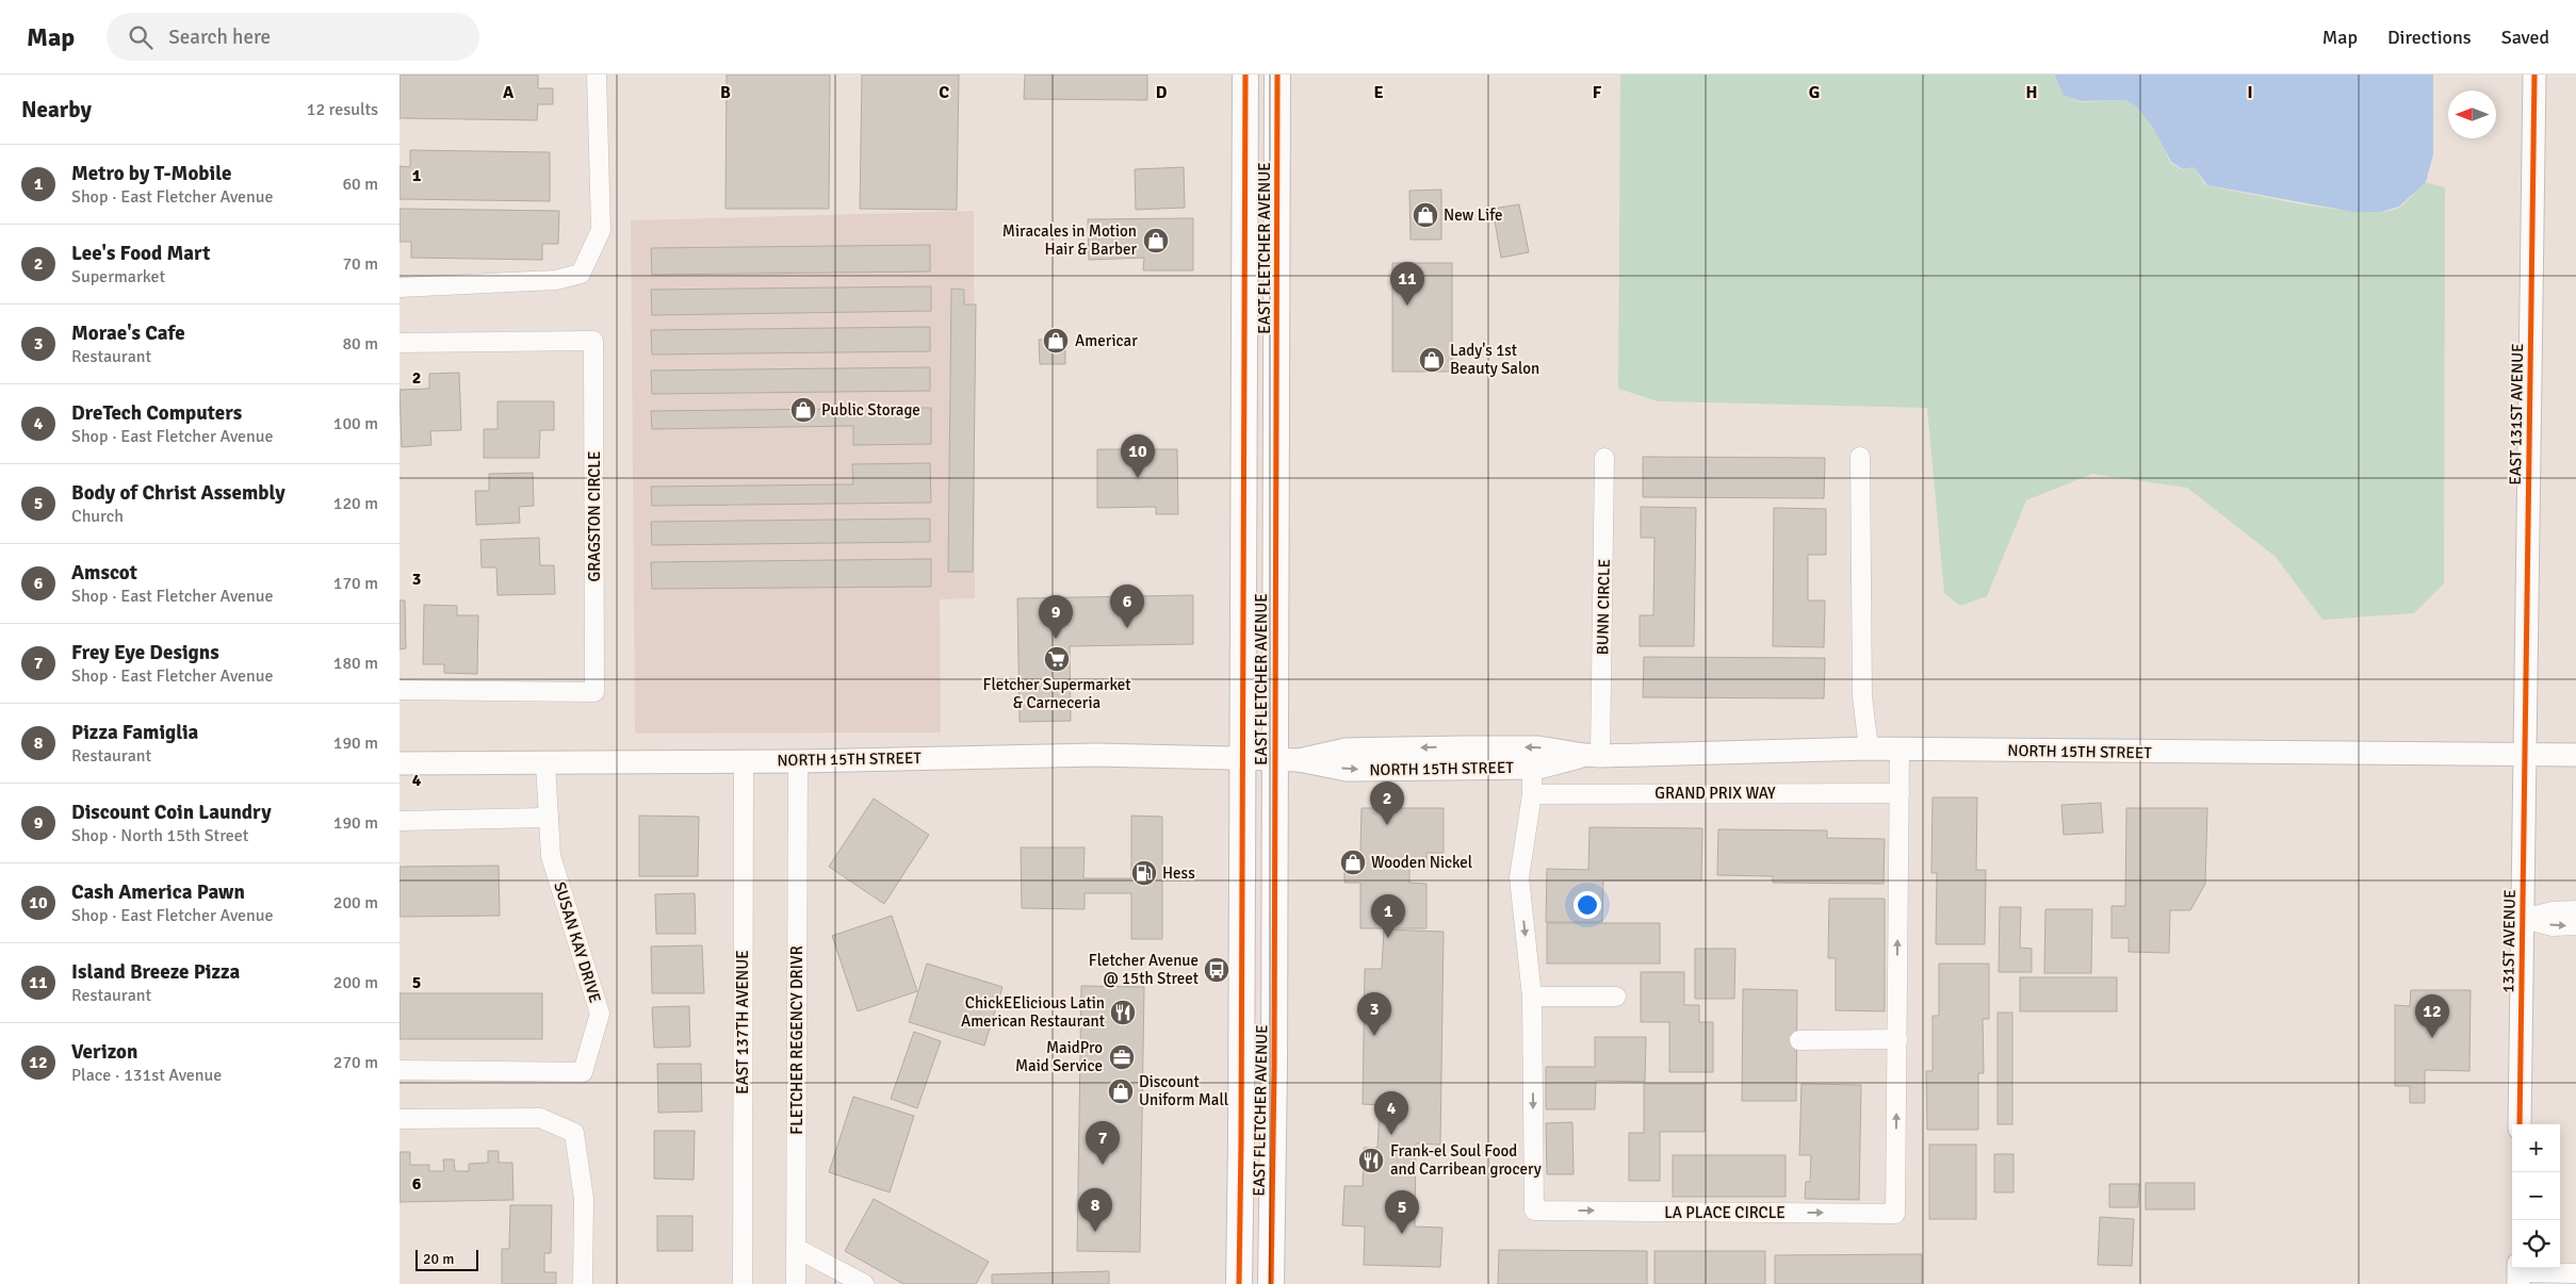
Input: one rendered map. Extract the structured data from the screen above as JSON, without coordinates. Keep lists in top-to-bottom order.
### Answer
{
  "streets": {
    "main road": ["EAST FLETCHER AVENUE"],
    "street": [
      "EAST 131ST AVENUE",
      "GRAGSTON CIRCLE",
      "BUNN CIRCLE",
      "NORTH 15TH STREET",
      "GRAND PRIX WAY",
      "131ST AVENUE",
      "SUSAN KAY DRIVE",
      "EAST 137TH AVENUE",
      "FLETCHER REGENCY DRIVR",
      "LA PLACE CIRCLE"
    ]
  },
  "crossings": [
    ["EAST FLETCHER AVENUE", "NORTH 15TH STREET"],
    ["EAST 131ST AVENUE", "NORTH 15TH STREET"],
    ["EAST 131ST AVENUE", "131ST AVENUE"],
    ["BUNN CIRCLE", "NORTH 15TH STREET"],
    ["NORTH 15TH STREET", "131ST AVENUE"],
    ["NORTH 15TH STREET", "SUSAN KAY DRIVE"],
    ["NORTH 15TH STREET", "EAST 137TH AVENUE"],
    ["NORTH 15TH STREET", "FLETCHER REGENCY DRIVR"],
    ["NORTH 15TH STREET", "LA PLACE CIRCLE"],
    ["GRAND PRIX WAY", "LA PLACE CIRCLE"]
  ],
  "places": {
    "shop": [
      "New Life",
      "Miracales in Motion Hair & Barber",
      "Americar",
      "Lady's 1st Beauty Salon",
      "Public Storage",
      "Wooden Nickel",
      "Discount Uniform Mall"
    ],
    "supermarket": ["Fletcher Supermarket & Carneceria"],
    "fuel station": ["Hess"],
    "bus stop": ["Fletcher Avenue @ 15th Street"],
    "restaurant": ["ChickEElicious Latin American Restaurant", "Frank-el Soul Food and Carribean grocery"],
    "office": ["MaidPro Maid Service"]
  },
  "scale_bar": "20 m",
  "north": "left",
  "page": {
    "header": "Map",
    "search": "Search here",
    "nav": ["Map", "Directions", "Saved"],
    "heading": ["Nearby", "12 results"],
    "list": [
      {
        "mark": "1",
        "name": "Metro by T-Mobile",
        "note": "Shop · East Fletcher Avenue",
        "value": "60 m"
      },
      {
        "mark": "2",
        "name": "Lee's Food Mart",
        "note": "Supermarket",
        "value": "70 m"
      },
      {
        "mark": "3",
        "name": "Morae's Cafe",
        "note": "Restaurant",
        "value": "80 m"
      },
      {
        "mark": "4",
        "name": "DreTech Computers",
        "note": "Shop · East Fletcher Avenue",
        "value": "100 m"
      },
      {
        "mark": "5",
        "name": "Body of Christ Assembly",
        "note": "Church",
        "value": "120 m"
      },
      {
        "mark": "6",
        "name": "Amscot",
        "note": "Shop · East Fletcher Avenue",
        "value": "170 m"
      },
      {
        "mark": "7",
        "name": "Frey Eye Designs",
        "note": "Shop · East Fletcher Avenue",
        "value": "180 m"
      },
      {
        "mark": "8",
        "name": "Pizza Famiglia",
        "note": "Restaurant",
        "value": "190 m"
      },
      {
        "mark": "9",
        "name": "Discount Coin Laundry",
        "note": "Shop · North 15th Street",
        "value": "190 m"
      },
      {
        "mark": "10",
        "name": "Cash America Pawn",
        "note": "Shop · East Fletcher Avenue",
        "value": "200 m"
      },
      {
        "mark": "11",
        "name": "Island Breeze Pizza",
        "note": "Restaurant",
        "value": "200 m"
      },
      {
        "mark": "12",
        "name": "Verizon",
        "note": "Place · 131st Avenue",
        "value": "270 m"
      }
    ],
    "pins": [
      "11",
      "10",
      "6",
      "9",
      "2",
      "1",
      "3",
      "12",
      "4",
      "7",
      "8",
      "5"
    ],
    "map_buttons": ["+", "−"],
    "scale": "20 m"
  },
  "grid": {
    "columns": [
      "A",
      "B",
      "C",
      "D",
      "E",
      "F",
      "G",
      "H",
      "I"
    ],
    "rows": [
      "1",
      "2",
      "3",
      "4",
      "5",
      "6"
    ]
  }
}
